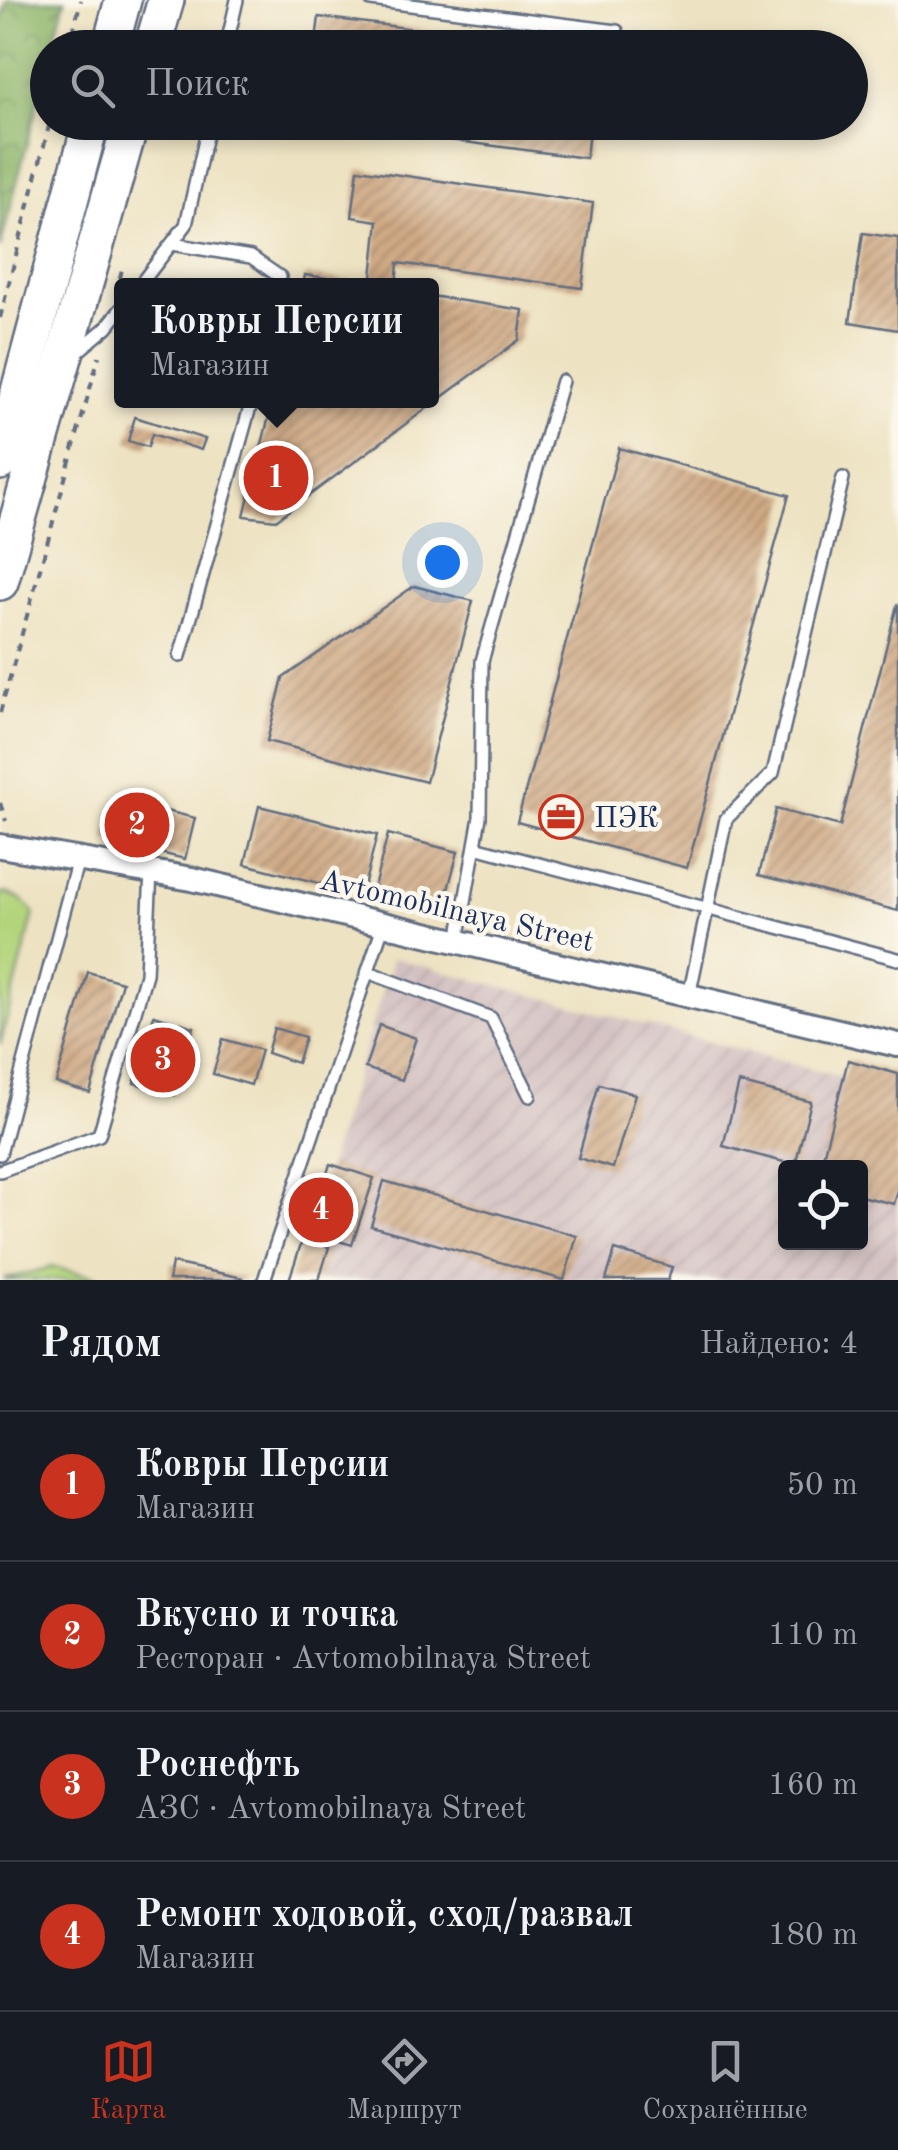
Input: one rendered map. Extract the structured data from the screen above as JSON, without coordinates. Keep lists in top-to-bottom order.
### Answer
{
  "streets": {
    "street": ["Avtomobilnaya Street"]
  },
  "places": {
    "office": ["ПЭК"]
  },
  "page": {
    "search": "Поиск",
    "popup": ["Ковры Персии", "Магазин"],
    "pins": [
      "1",
      "2",
      "3",
      "4"
    ],
    "heading": ["Рядом", "Найдено: 4"],
    "list": [
      {
        "mark": "1",
        "name": "Ковры Персии",
        "note": "Магазин",
        "value": "50 m"
      },
      {
        "mark": "2",
        "name": "Вкусно и точка",
        "note": "Ресторан · Avtomobilnaya Street",
        "value": "110 m"
      },
      {
        "mark": "3",
        "name": "Роснефть",
        "note": "АЗС · Avtomobilnaya Street",
        "value": "160 m"
      },
      {
        "mark": "4",
        "name": "Ремонт ходовой, сход/развал",
        "note": "Магазин",
        "value": "180 m"
      }
    ],
    "nav": ["Карта", "Маршрут", "Сохранённые"]
  }
}
